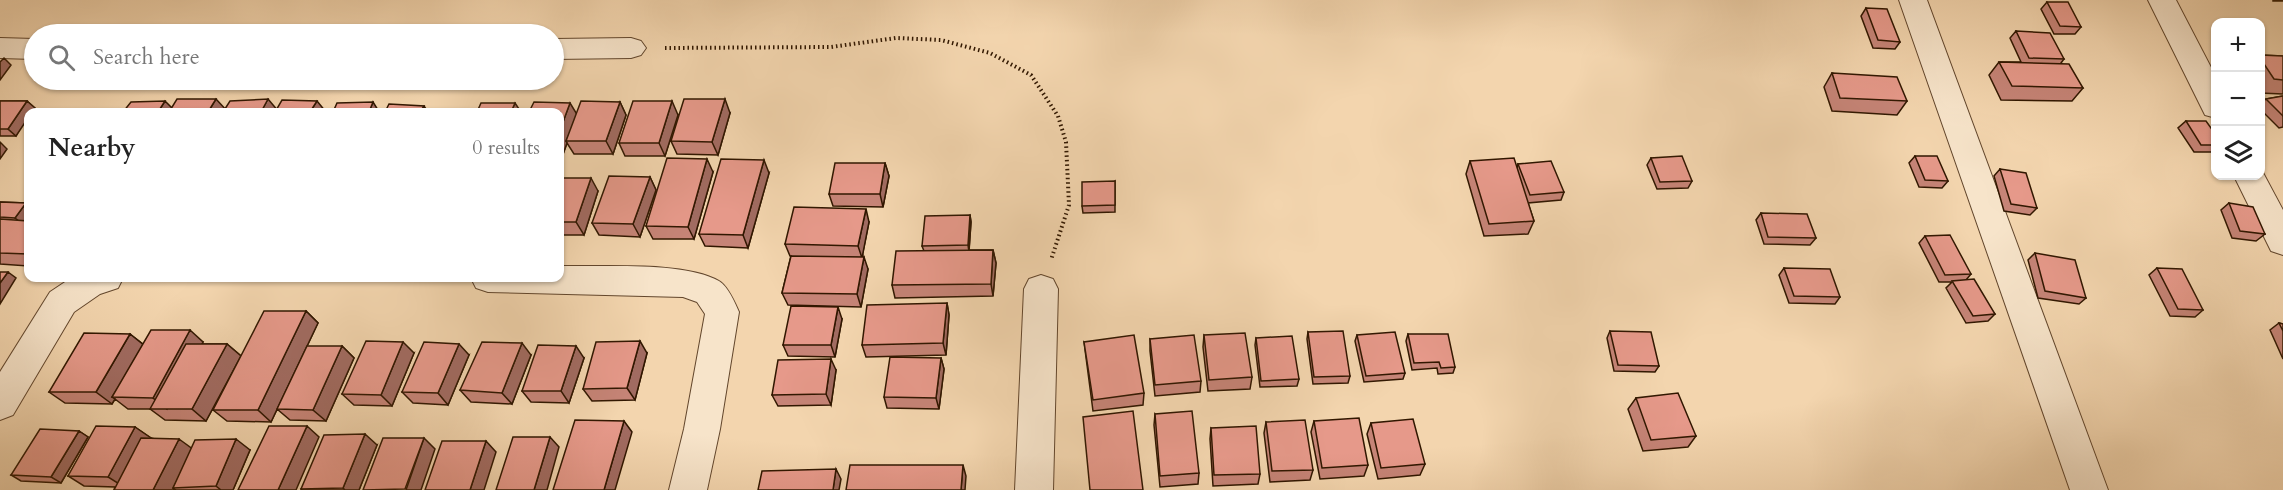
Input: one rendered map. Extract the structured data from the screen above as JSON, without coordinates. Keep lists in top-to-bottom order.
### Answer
{
  "page": {
    "map_buttons": ["+", "−"],
    "search": "Search here",
    "heading": ["Nearby", "0 results"]
  }
}
